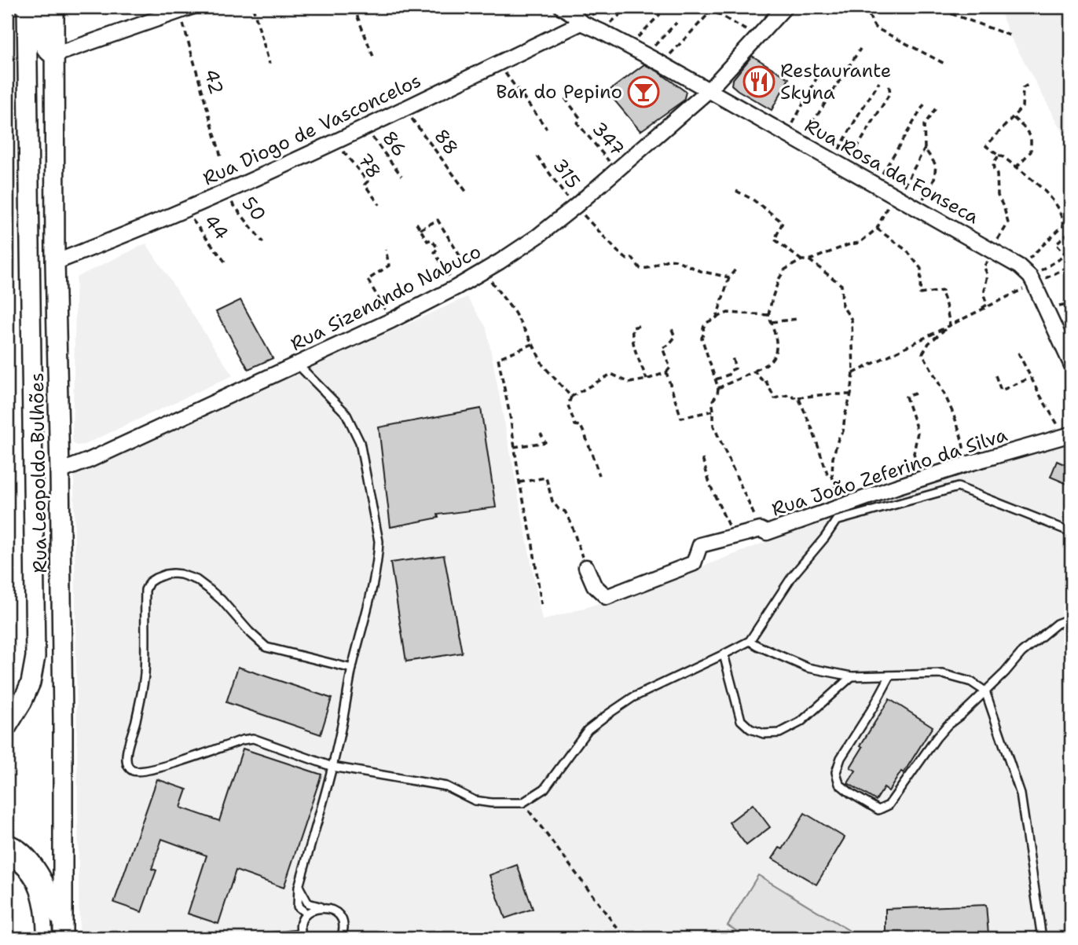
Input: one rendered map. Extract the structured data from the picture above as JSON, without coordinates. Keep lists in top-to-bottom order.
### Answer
{
  "streets": {
    "main road": ["Rua Leopoldo Bulhões"],
    "street": [
      "Rua Diogo de Vasconcelos",
      "Rua Rosa da Fonseca",
      "Rua Sizenando Nabuco",
      "Rua João Zeferino da Silva"
    ],
    "path": [
      "42",
      "347",
      "88",
      "86",
      "78",
      "315",
      "50",
      "44"
    ]
  },
  "crossings": [
    ["Rua Diogo de Vasconcelos", "88"],
    ["Rua Diogo de Vasconcelos", "86"],
    ["Rua Diogo de Vasconcelos", "78"],
    ["Rua Diogo de Vasconcelos", "Rua Rosa da Fonseca"],
    ["Rua Diogo de Vasconcelos", "50"],
    ["Rua Diogo de Vasconcelos", "44"],
    ["Rua Diogo de Vasconcelos", "Rua Leopoldo Bulhões"],
    ["347", "Rua Sizenando Nabuco"],
    ["Rua Rosa da Fonseca", "Rua Sizenando Nabuco"],
    ["315", "Rua Sizenando Nabuco"],
    ["Rua Sizenando Nabuco", "Rua Leopoldo Bulhões"]
  ],
  "places": {
    "restaurant": ["Restaurante Skyna"],
    "bar": ["Bar do Pepino"]
  }
}
